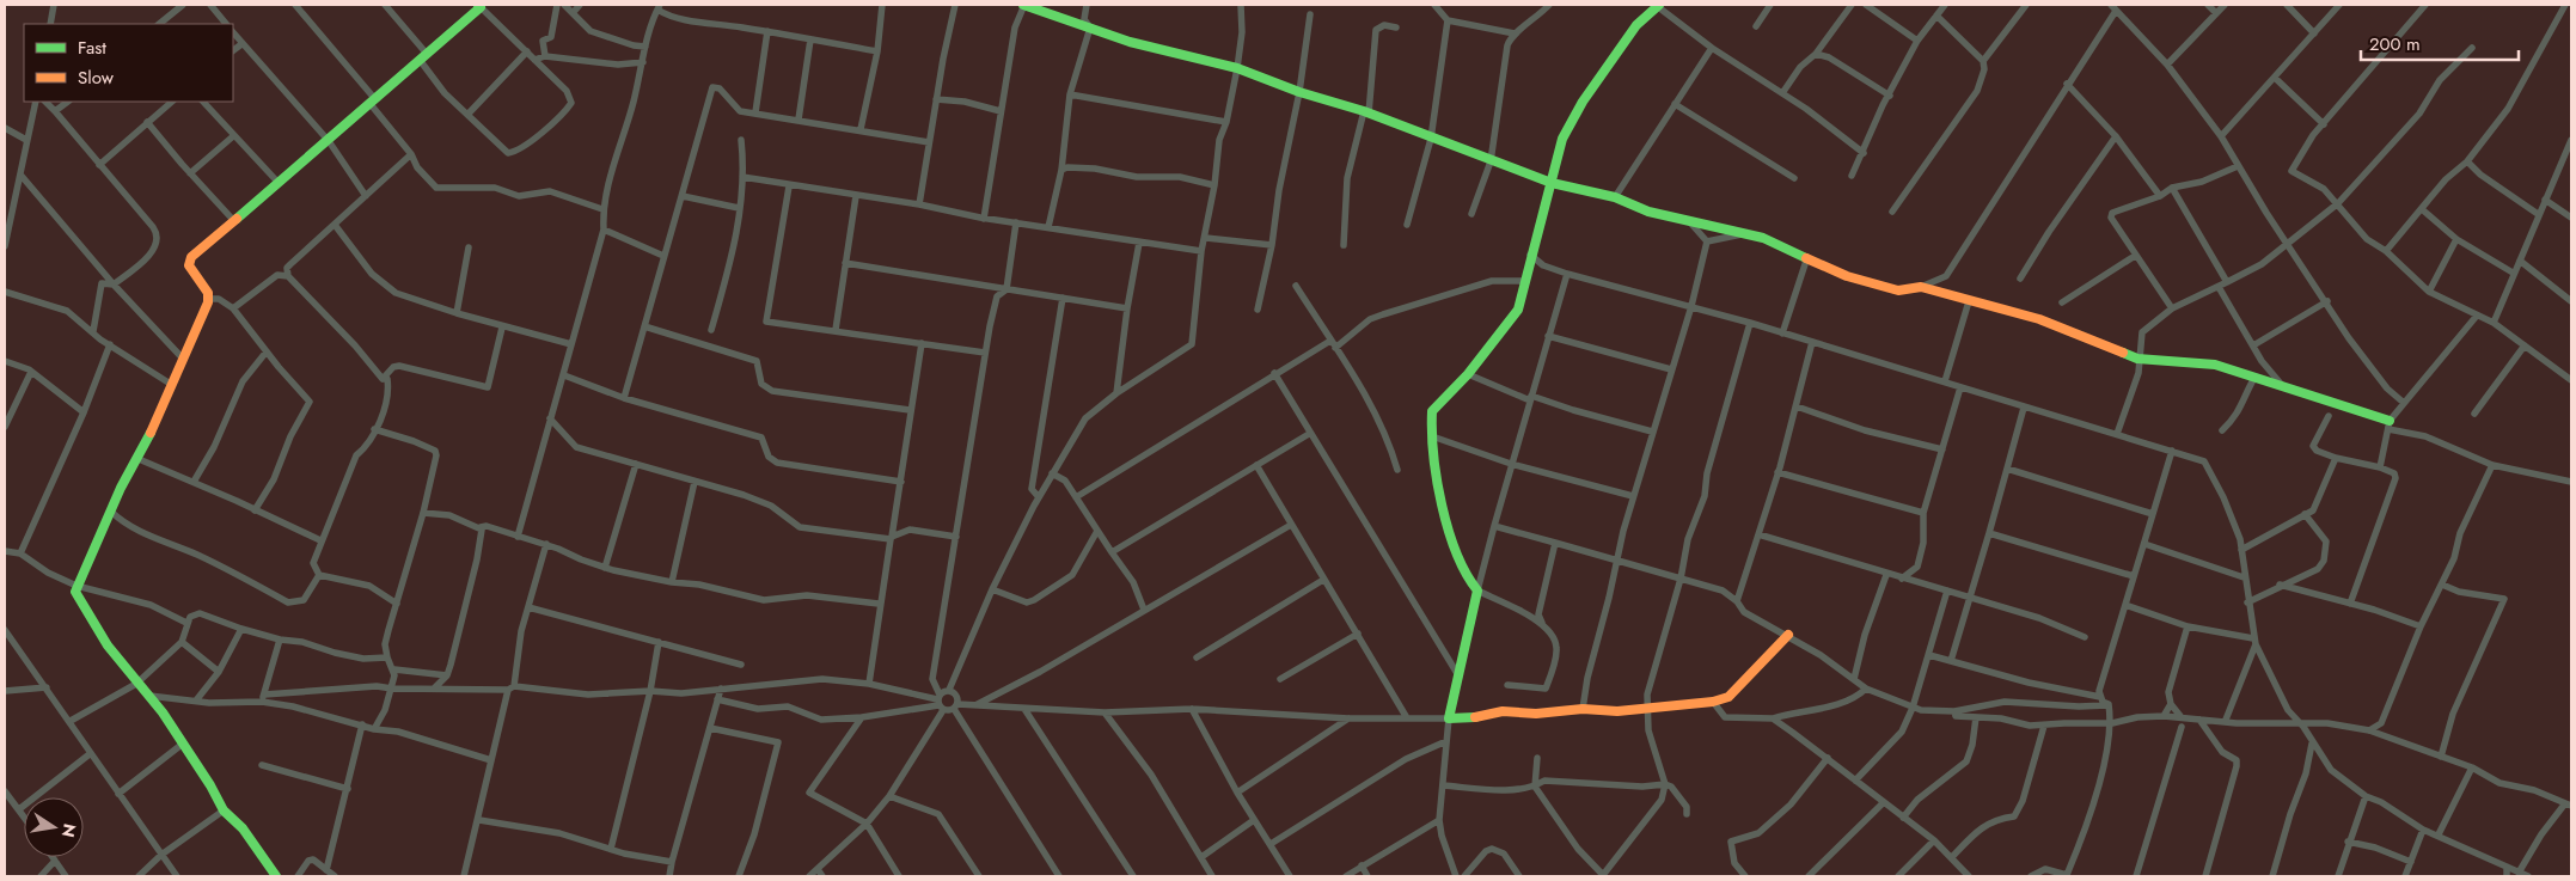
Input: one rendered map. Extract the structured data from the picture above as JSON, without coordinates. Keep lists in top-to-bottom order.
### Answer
{
  "legend": ["Fast", "Slow"],
  "scale_bar": "200 m",
  "north": "right"
}
